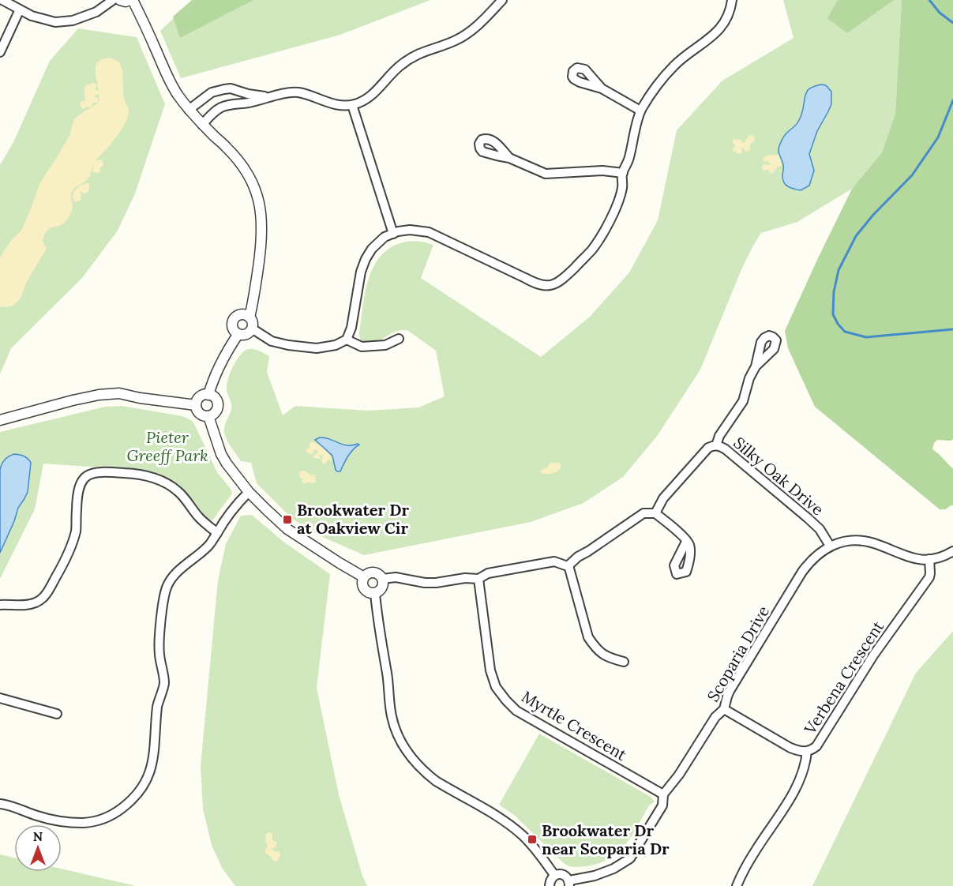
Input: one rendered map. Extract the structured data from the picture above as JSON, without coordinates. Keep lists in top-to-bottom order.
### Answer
{
  "streets": {
    "street": [
      "Silky Oak Drive",
      "Scoparia Drive",
      "Verbena Crescent",
      "Myrtle Crescent"
    ]
  },
  "crossings": [
    ["Silky Oak Drive", "Scoparia Drive"],
    ["Scoparia Drive", "Verbena Crescent"],
    ["Scoparia Drive", "Myrtle Crescent"]
  ],
  "parks": ["Pieter Greeff Park"],
  "places": {
    "transit": ["Brookwater Dr at Oakview Cir", "Brookwater Dr near Scoparia Dr"]
  },
  "north": "top"
}
